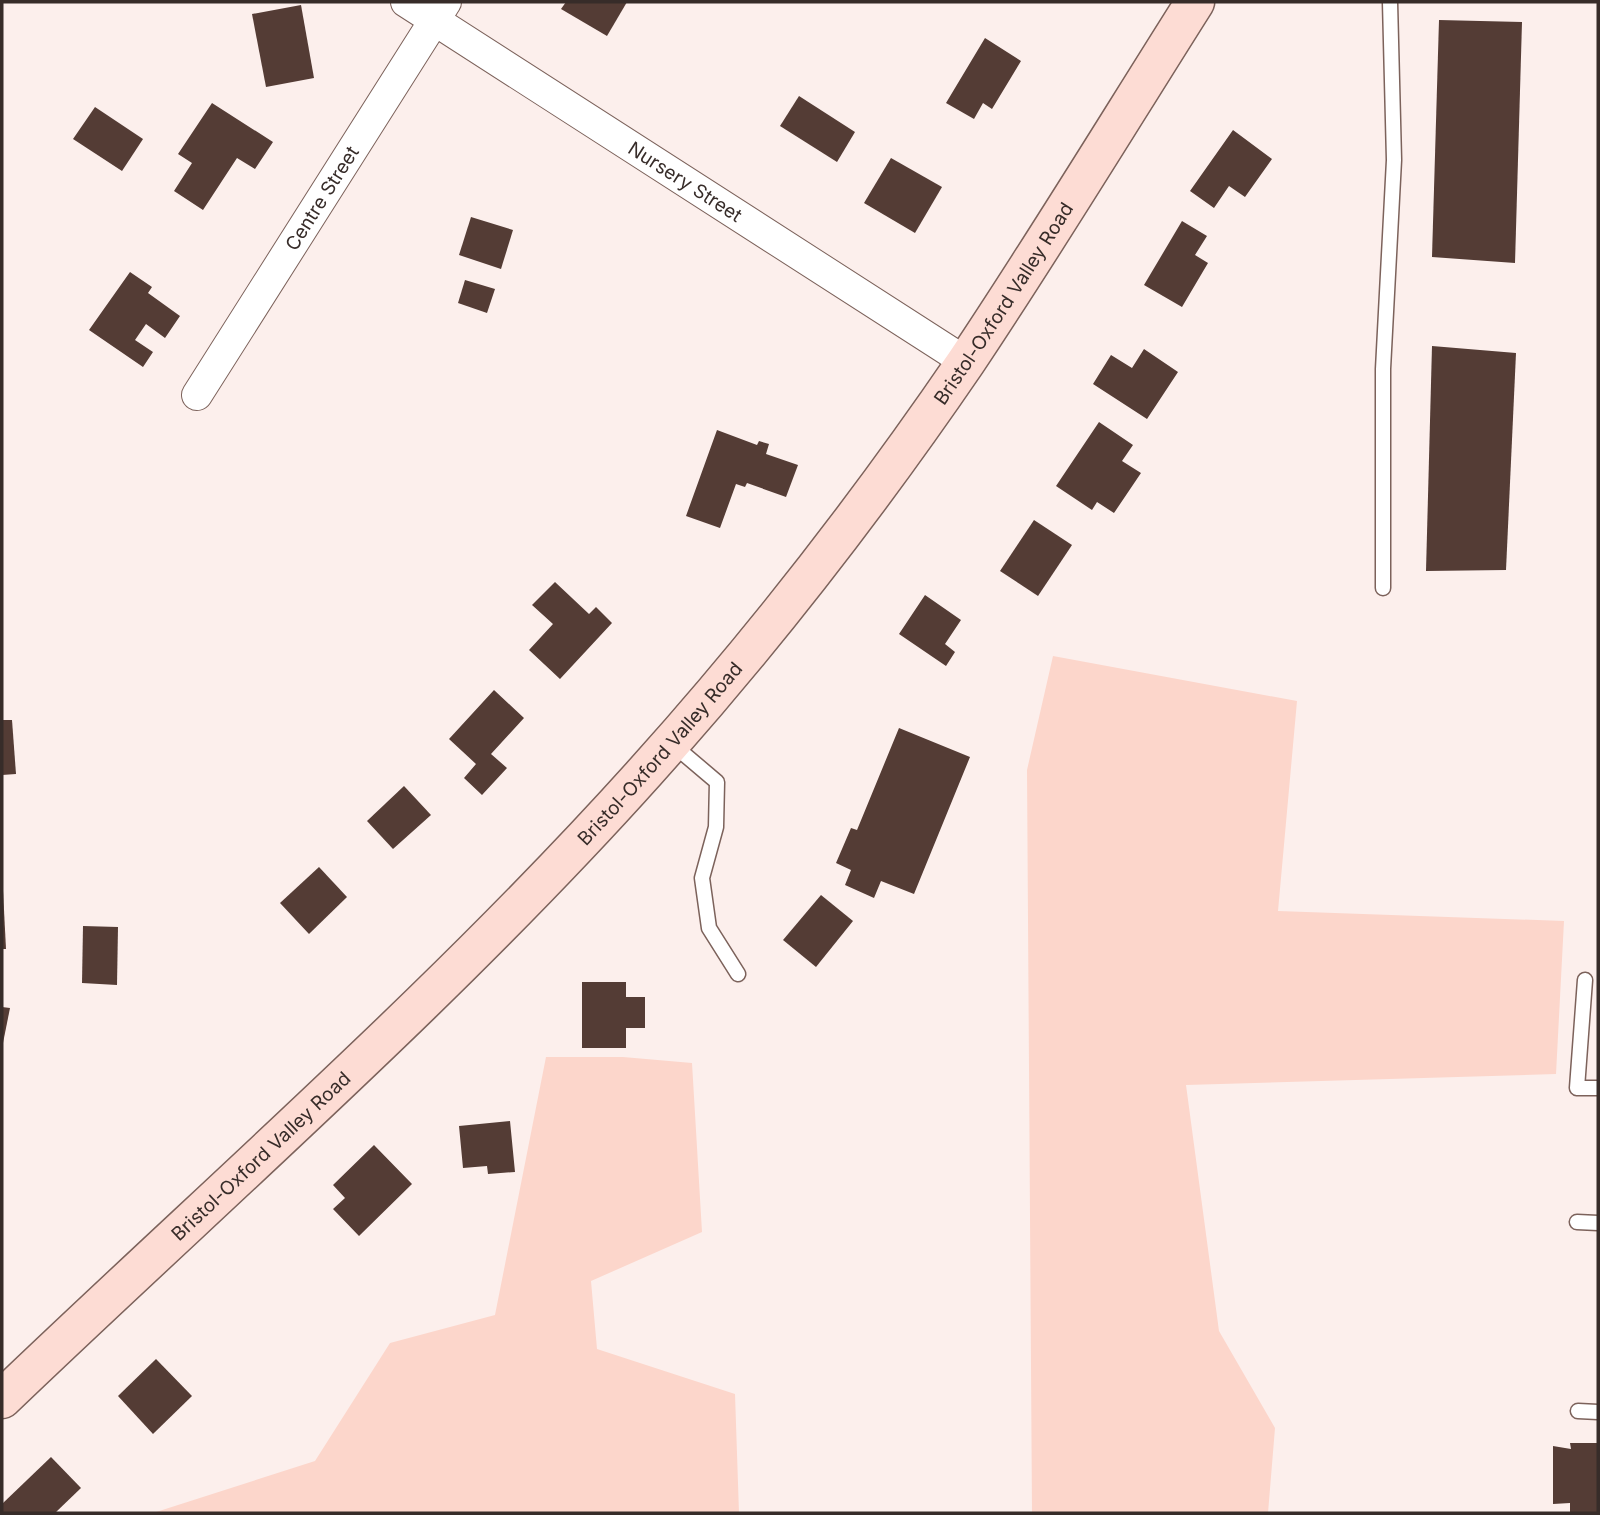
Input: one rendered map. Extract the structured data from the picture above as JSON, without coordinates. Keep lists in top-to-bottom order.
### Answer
{
  "streets": {
    "main road": ["Bristol-Oxford Valley Road"],
    "street": ["Nursery Street", "Centre Street"]
  },
  "crossings": [
    ["Nursery Street", "Centre Street"],
    ["Nursery Street", "Bristol-Oxford Valley Road"]
  ]
}
